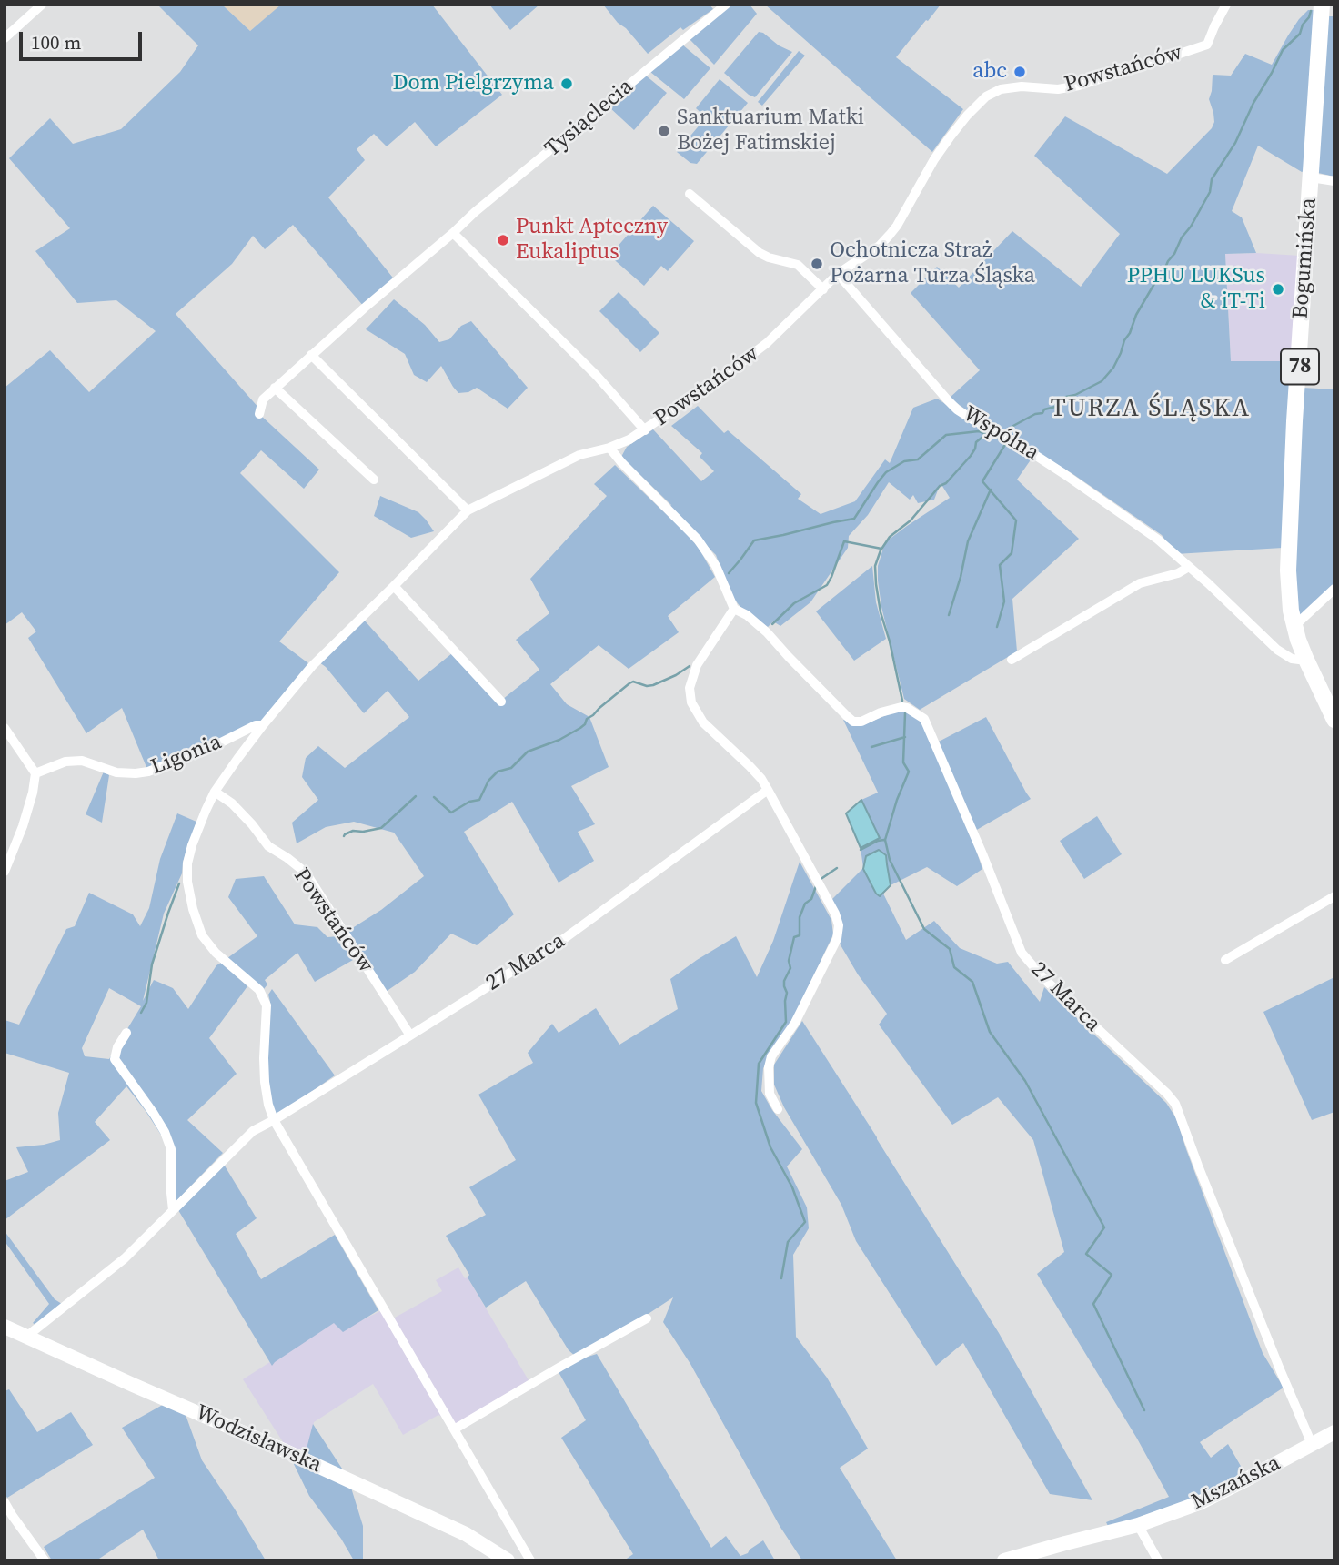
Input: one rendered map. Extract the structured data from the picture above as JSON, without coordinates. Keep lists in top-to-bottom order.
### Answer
{
  "streets": {
    "main road": ["Bogumińska", "78"],
    "street": [
      "Powstańców",
      "Tysiąclecia",
      "Wspólna",
      "Ligonia",
      "27 Marca",
      "Wodzisławska",
      "Mszańska"
    ]
  },
  "crossings": [
    ["Powstańców", "Tysiąclecia"],
    ["Powstańców", "Wspólna"],
    ["Powstańców", "Ligonia"],
    ["Powstańców", "27 Marca"],
    ["Bogumińska", "Wspólna"],
    ["27 Marca", "Mszańska"]
  ],
  "districts": ["TURZA ŚLĄSKA"],
  "places": [
    "abc",
    "Dom Pielgrzyma",
    "Sanktuarium Matki Bożej Fatimskiej",
    "Punkt Apteczny Eukaliptus",
    "Ochotnicza Straż Pożarna Turza Śląska",
    "PPHU LUKSus & iT-Ti"
  ],
  "scale_bar": "100 m"
}
